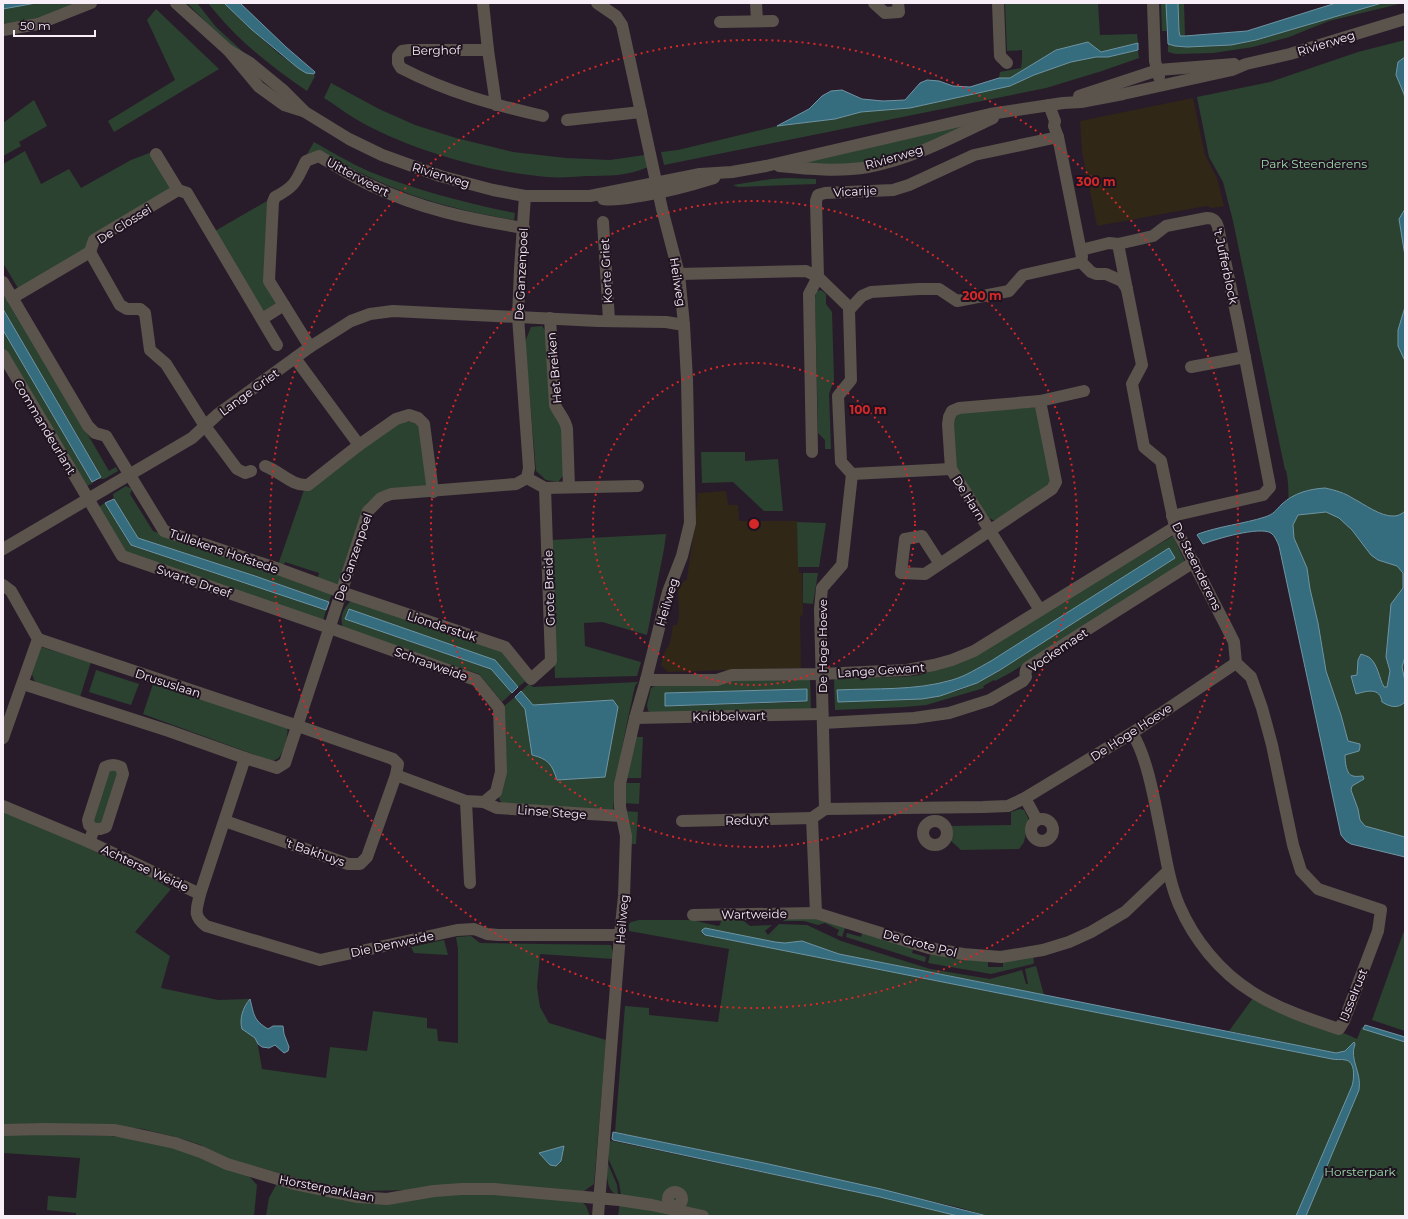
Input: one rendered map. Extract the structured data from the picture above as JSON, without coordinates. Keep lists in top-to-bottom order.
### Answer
{
  "streets": {
    "street": [
      "Rivierweg",
      "Berghof",
      "Uitterweert",
      "Vicarije",
      "De Clossei",
      "'t Jufferblock",
      "Korte Griet",
      "De Ganzenpoel",
      "Heilweg",
      "Het Breiken",
      "Lange Griet",
      "Commandeurlant",
      "De Harn",
      "Tullekens Hofstede",
      "De Steenderens",
      "Swarte Dreef",
      "Grote Breide",
      "Lionderstuk",
      "De Hoge Hoeve",
      "Vockemaet",
      "Schraaweide",
      "Lange Gewant",
      "Drususlaan",
      "Knibbelwart",
      "Linse Stege",
      "Reduyt",
      "'t Bakhuys",
      "Achterse Weide",
      "Wartweide",
      "De Grote Pol",
      "Die Denweide",
      "IJsselrust",
      "Horsterparklaan"
    ]
  },
  "crossings": [
    ["Rivierweg", "De Ganzenpoel"],
    ["Rivierweg", "Heilweg"],
    ["Uitterweert", "De Ganzenpoel"],
    ["Uitterweert", "Lange Griet"],
    ["De Clossei", "Tullekens Hofstede"],
    ["'t Jufferblock", "De Steenderens"],
    ["'t Jufferblock", "Lange Gewant"],
    ["Korte Griet", "De Ganzenpoel"],
    ["Korte Griet", "Heilweg"],
    ["Korte Griet", "Het Breiken"],
    ["Korte Griet", "Lange Griet"],
    ["De Ganzenpoel", "Lange Griet"],
    ["De Ganzenpoel", "Tullekens Hofstede"],
    ["De Ganzenpoel", "Swarte Dreef"],
    ["De Ganzenpoel", "Lionderstuk"],
    ["De Ganzenpoel", "Schraaweide"],
    ["De Ganzenpoel", "Drususlaan"],
    ["Heilweg", "Lange Gewant"],
    ["Heilweg", "Knibbelwart"],
    ["Heilweg", "Linse Stege"],
    ["Heilweg", "Die Denweide"],
    ["Heilweg", "Horsterparklaan"],
    ["Lange Griet", "Commandeurlant"],
    ["Lange Griet", "Tullekens Hofstede"],
    ["Lange Griet", "Swarte Dreef"],
    ["Commandeurlant", "Swarte Dreef"],
    ["De Harn", "De Hoge Hoeve"],
    ["De Harn", "Lange Gewant"],
    ["Tullekens Hofstede", "Lionderstuk"],
    ["De Steenderens", "De Hoge Hoeve"],
    ["De Steenderens", "Vockemaet"],
    ["De Steenderens", "Lange Gewant"],
    ["De Steenderens", "IJsselrust"],
    ["Swarte Dreef", "Schraaweide"],
    ["Grote Breide", "Lionderstuk"],
    ["De Hoge Hoeve", "Vockemaet"],
    ["De Hoge Hoeve", "Lange Gewant"],
    ["De Hoge Hoeve", "Knibbelwart"],
    ["De Hoge Hoeve", "IJsselrust"],
    ["Vockemaet", "Knibbelwart"],
    ["Schraaweide", "Linse Stege"],
    ["Achterse Weide", "Die Denweide"],
    ["Wartweide", "De Grote Pol"],
    ["De Grote Pol", "IJsselrust"]
  ],
  "parks": ["Park Steenderens", "Horsterpark"],
  "scale_bar": "50 m",
  "rings": ["300 m", "200 m", "100 m"]
}
